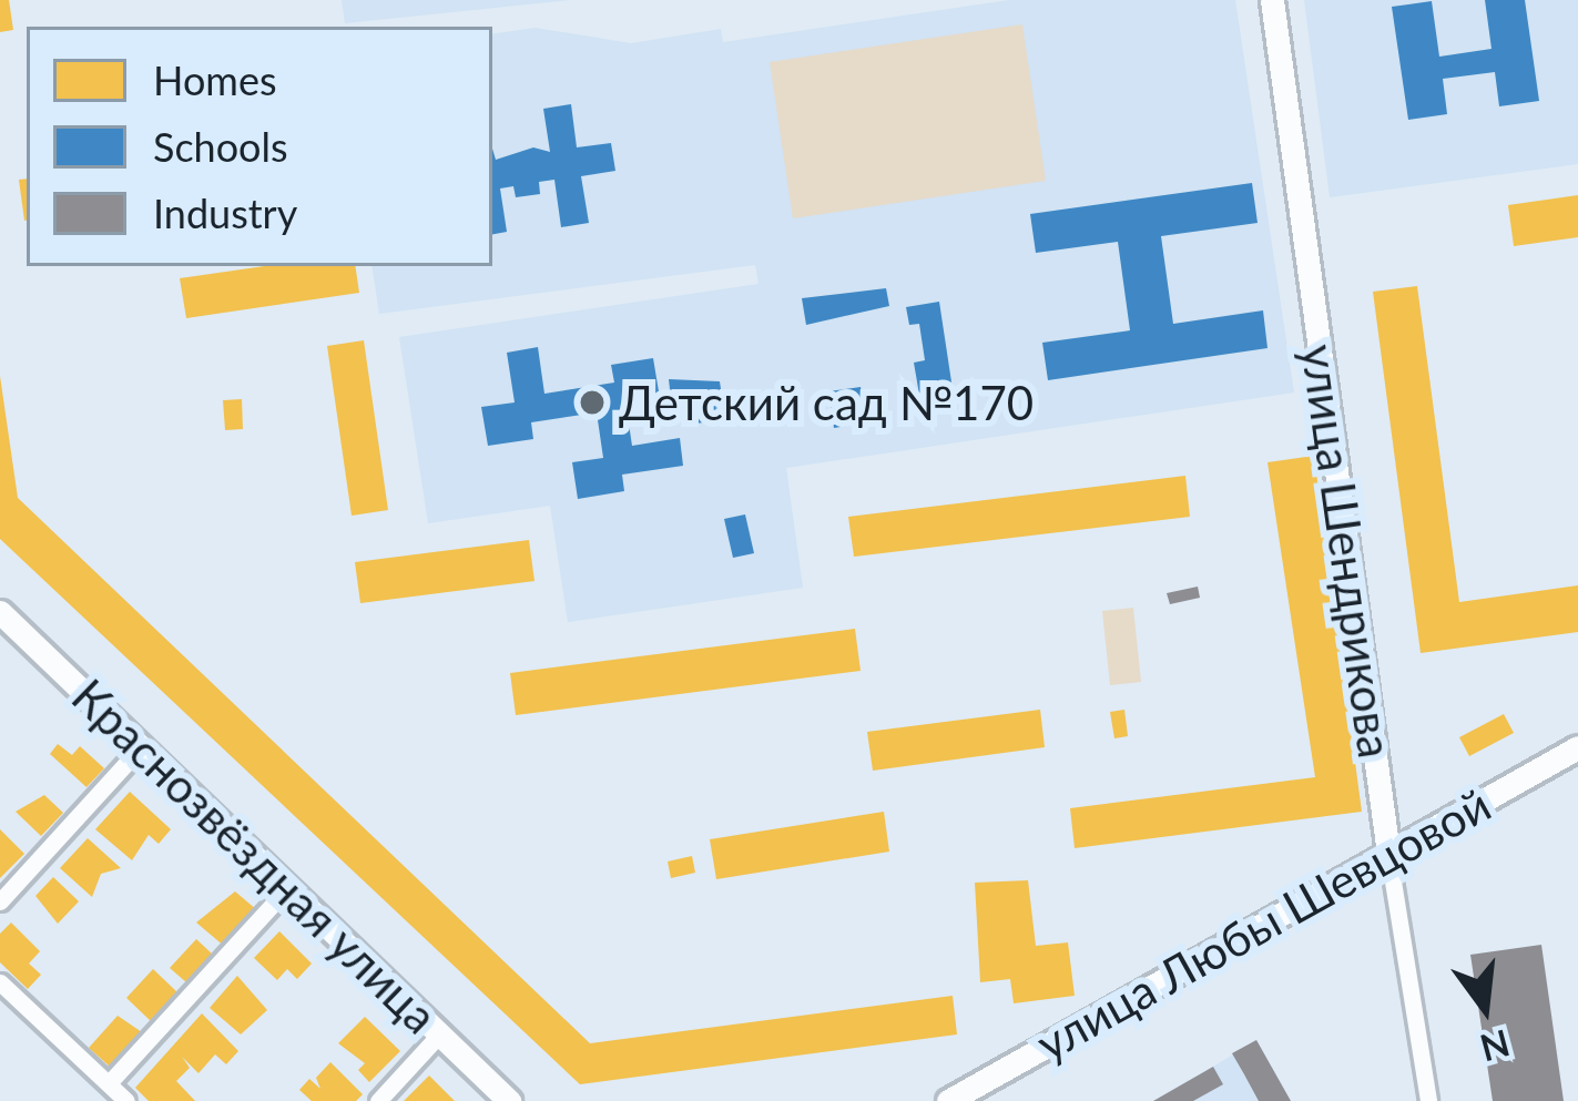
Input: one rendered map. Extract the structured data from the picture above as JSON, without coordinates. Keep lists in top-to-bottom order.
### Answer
{
  "streets": {
    "street": ["улица Шендрикова", "Краснозвёздная улица", "улица Любы Шевцовой"]
  },
  "crossings": [
    ["улица Шендрикова", "улица Любы Шевцовой"]
  ],
  "places": ["Детский сад №170"],
  "legend": ["Homes", "Schools", "Industry"],
  "north": "bottom"
}
